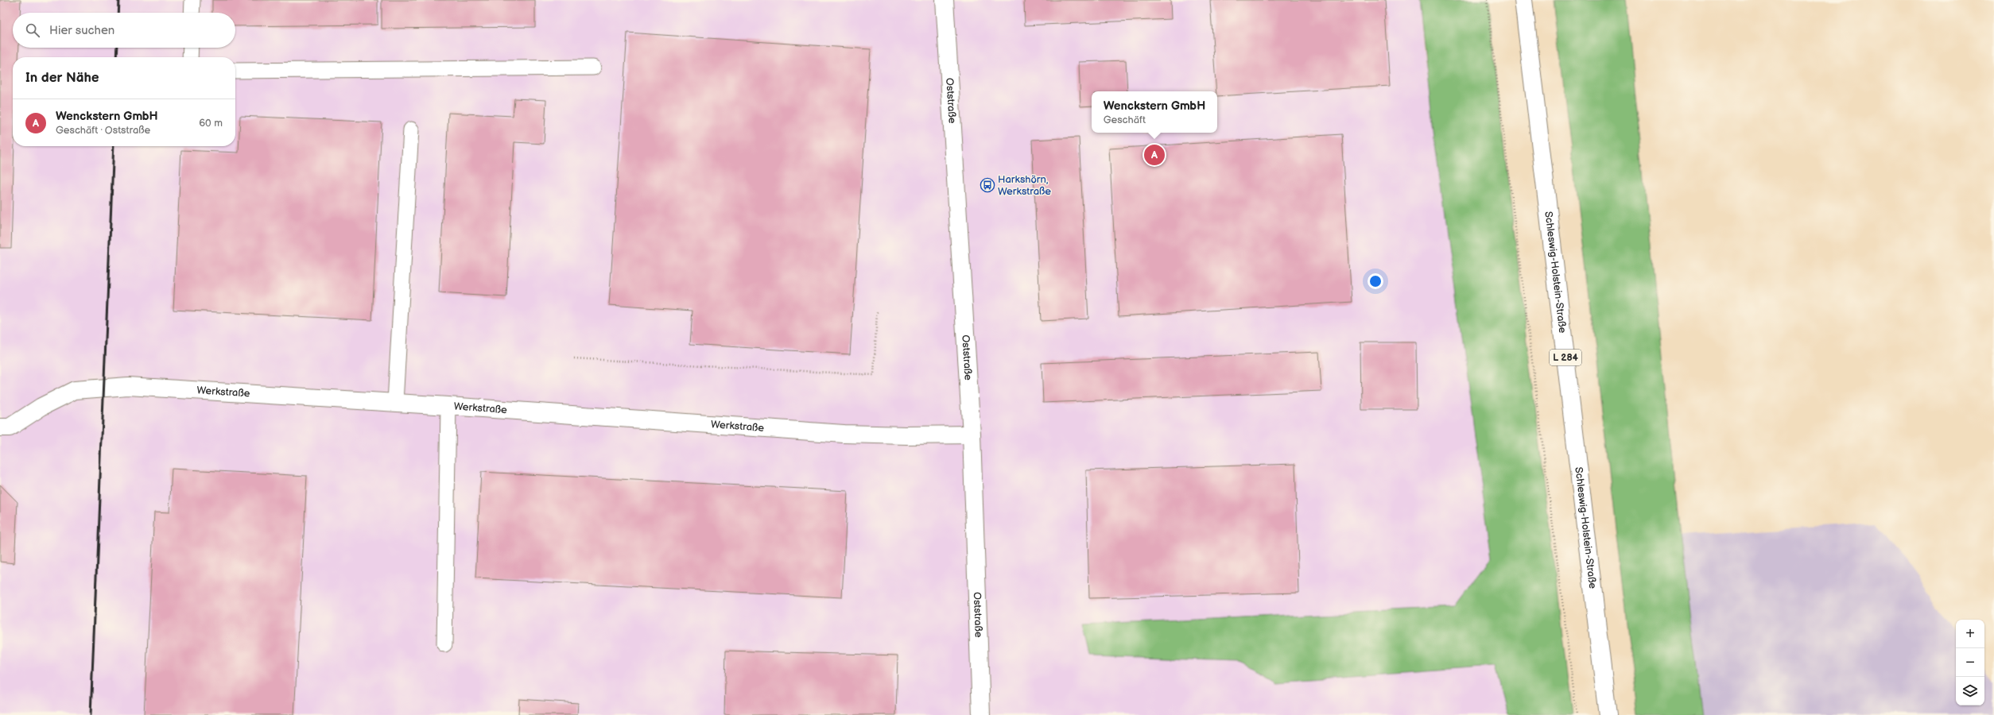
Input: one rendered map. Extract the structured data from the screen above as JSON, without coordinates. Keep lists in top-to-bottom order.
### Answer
{
  "streets": {
    "street": [
      "Oststraße",
      "Schleswig-Holstein-Straße",
      "L 284",
      "Werkstraße"
    ]
  },
  "crossings": [
    ["Oststraße", "Werkstraße"]
  ],
  "places": {
    "bus stop": ["Harkshörn, Werkstraße"]
  },
  "page": {
    "search": "Hier suchen",
    "heading": "In der Nähe",
    "popup": ["Wenckstern GmbH", "Geschäft"],
    "list": [
      {
        "mark": "A",
        "name": "Wenckstern GmbH",
        "note": "Geschäft · Oststraße",
        "value": "60 m"
      }
    ],
    "pins": "A",
    "map_buttons": ["+", "−"]
  }
}
